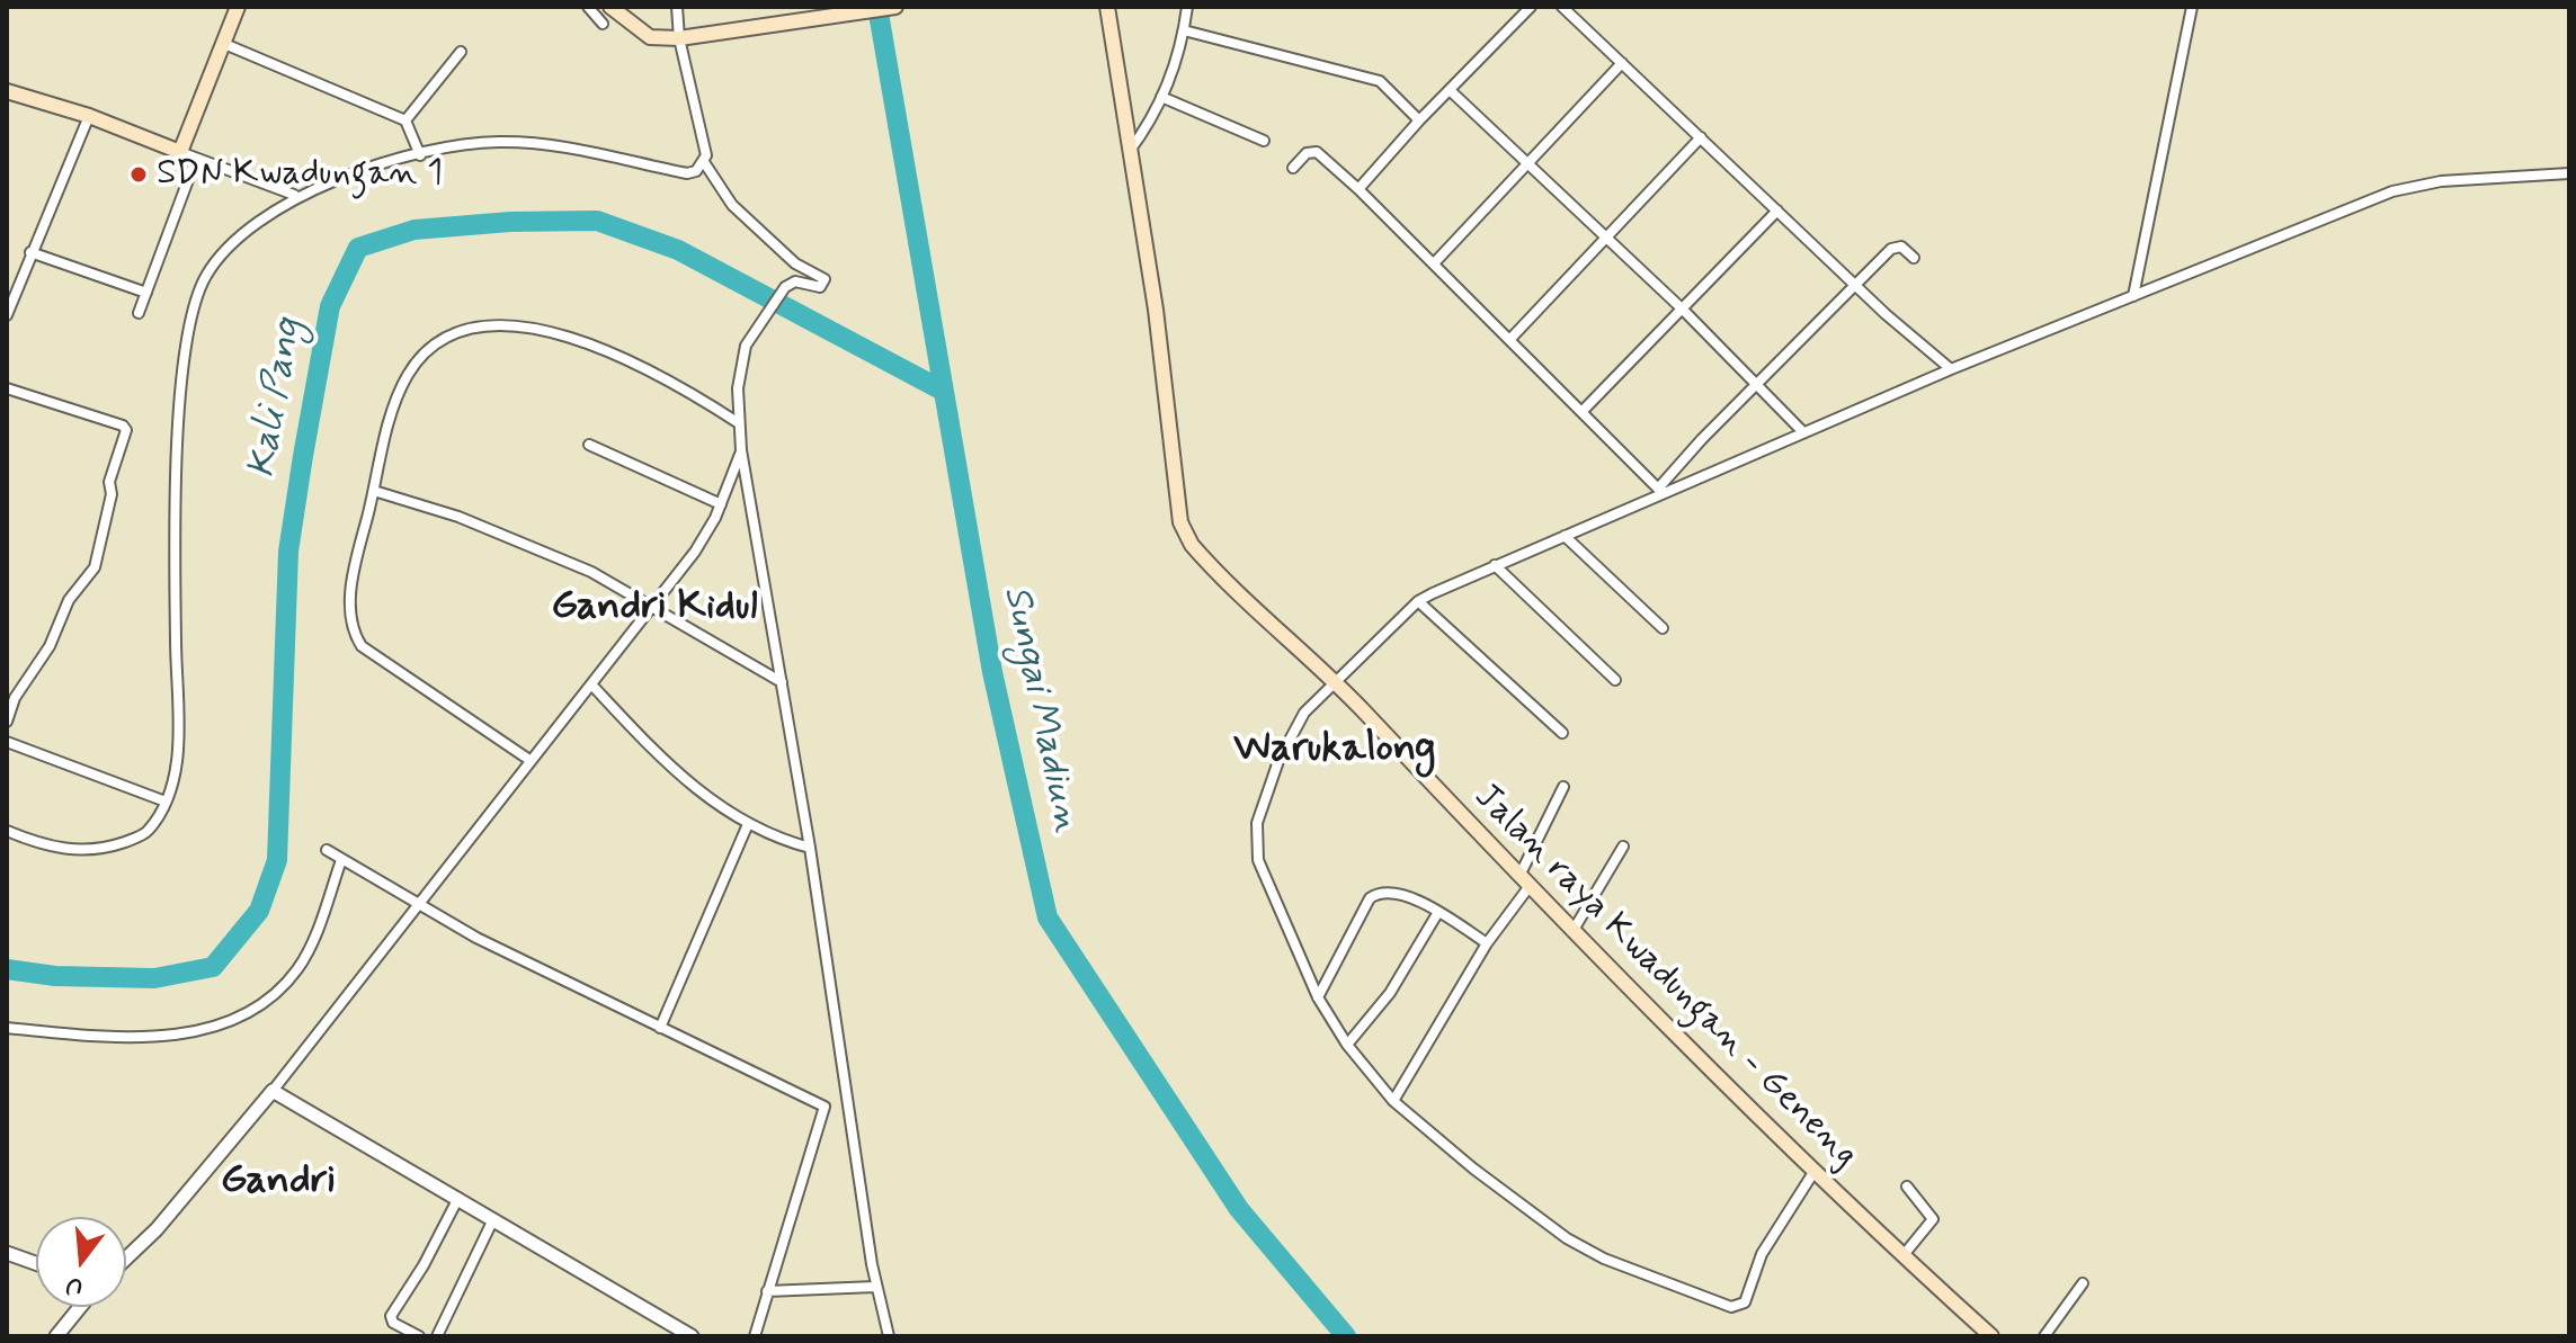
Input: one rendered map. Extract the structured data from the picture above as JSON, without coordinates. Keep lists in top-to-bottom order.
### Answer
{
  "streets": {
    "main road": ["Jalan raya Kwadungan - Geneng"]
  },
  "districts": ["Gandri Kidul", "Warukalong", "Gandri"],
  "water": ["Kali Pang", "Sungai Madiun"],
  "places": ["SDN Kwadungan 1"],
  "north": "bottom"
}
